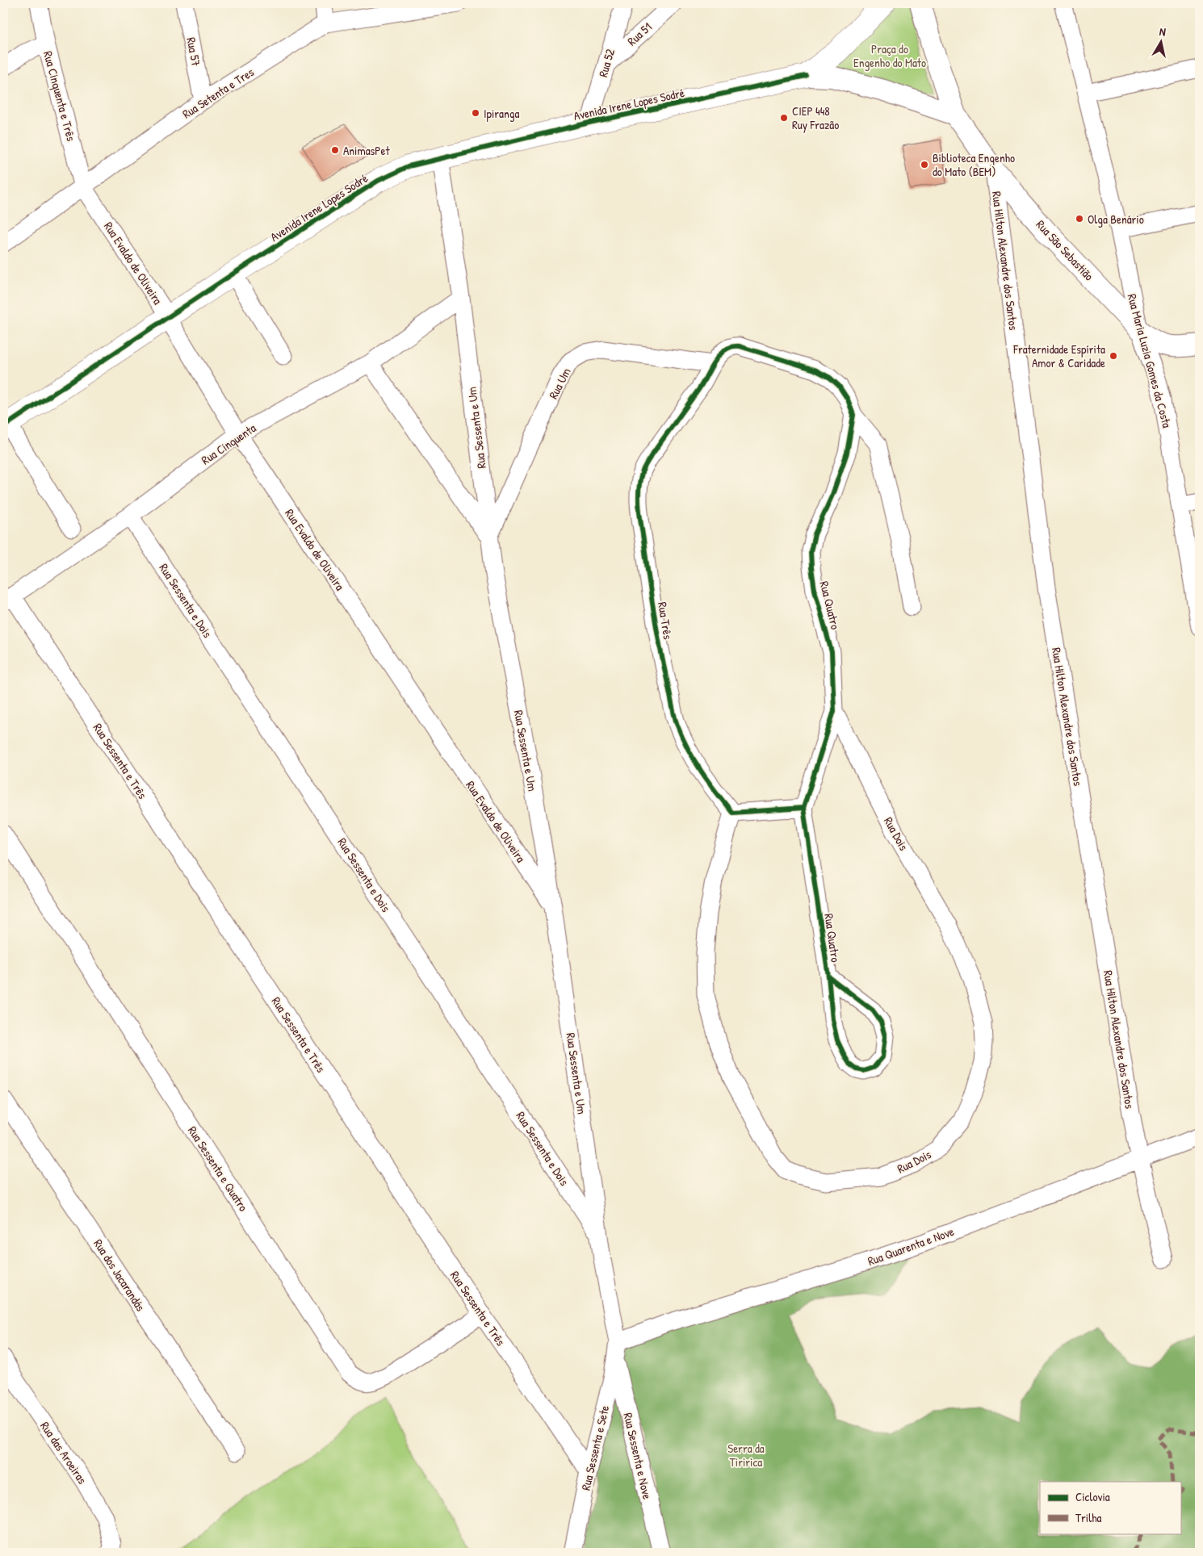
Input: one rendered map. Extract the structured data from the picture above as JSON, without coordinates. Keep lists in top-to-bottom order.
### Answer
{
  "streets": {
    "main road": ["Avenida Irene Lopes Sodré"],
    "street": [
      "Rua 51",
      "Rua 57",
      "Rua 52",
      "Rua Setenta e Tres",
      "Rua Cinquenta e Três",
      "Rua São Sebastião",
      "Rua Hilton Alexandre dos Santos",
      "Rua Evaldo de Oliveira",
      "Rua Maria Luzia Gomes da Costa",
      "Rua Um",
      "Rua Sessenta e Um",
      "Rua Cinquenta",
      "Rua Sessenta e Dois",
      "Rua Quatro",
      "Rua Três",
      "Rua Sessenta e Três",
      "Rua Dois",
      "Rua Sessenta e Quatro",
      "Rua Quarenta e Nove",
      "Rua dos Jacarandás",
      "Rua Sessenta e Sete",
      "Rua das Aroeiras",
      "Rua Sessenta e Nove"
    ]
  },
  "crossings": [
    ["Rua 51", "Rua 52"],
    ["Rua 57", "Rua Setenta e Tres"],
    ["Rua 52", "Avenida Irene Lopes Sodré"],
    ["Rua Setenta e Tres", "Rua Cinquenta e Três"],
    ["Rua Setenta e Tres", "Rua Evaldo de Oliveira"],
    ["Rua Cinquenta e Três", "Rua Evaldo de Oliveira"],
    ["Avenida Irene Lopes Sodré", "Rua Evaldo de Oliveira"],
    ["Avenida Irene Lopes Sodré", "Rua Sessenta e Um"],
    ["Rua São Sebastião", "Rua Hilton Alexandre dos Santos"],
    ["Rua São Sebastião", "Rua Maria Luzia Gomes da Costa"],
    ["Rua Hilton Alexandre dos Santos", "Rua Quarenta e Nove"],
    ["Rua Evaldo de Oliveira", "Rua Sessenta e Um"],
    ["Rua Evaldo de Oliveira", "Rua Cinquenta"],
    ["Rua Um", "Rua Sessenta e Um"],
    ["Rua Um", "Rua Três"],
    ["Rua Sessenta e Um", "Rua Cinquenta"],
    ["Rua Sessenta e Um", "Rua Sessenta e Dois"],
    ["Rua Sessenta e Um", "Rua Quarenta e Nove"],
    ["Rua Sessenta e Um", "Rua Sessenta e Sete"],
    ["Rua Sessenta e Um", "Rua Sessenta e Nove"],
    ["Rua Cinquenta", "Rua Sessenta e Dois"],
    ["Rua Cinquenta", "Rua Sessenta e Três"],
    ["Rua Quatro", "Rua Dois"],
    ["Rua Três", "Rua Dois"],
    ["Rua Sessenta e Três", "Rua Sessenta e Quatro"],
    ["Rua Sessenta e Três", "Rua Sessenta e Sete"],
    ["Rua Quarenta e Nove", "Rua Sessenta e Sete"],
    ["Rua Quarenta e Nove", "Rua Sessenta e Nove"],
    ["Rua Sessenta e Sete", "Rua Sessenta e Nove"]
  ],
  "parks": ["Praça do Engenho do Mato", "Serra da Tiririca"],
  "places": [
    "Ipiranga",
    "CIEP 448 Ruy Frazão",
    "AnimasPet",
    "Biblioteca Engenho do Mato (BEM)",
    "Olga Benário",
    "Fraternidade Espírita Amor & Caridade"
  ],
  "legend": ["Ciclovia", "Trilha"],
  "north": "top"
}
